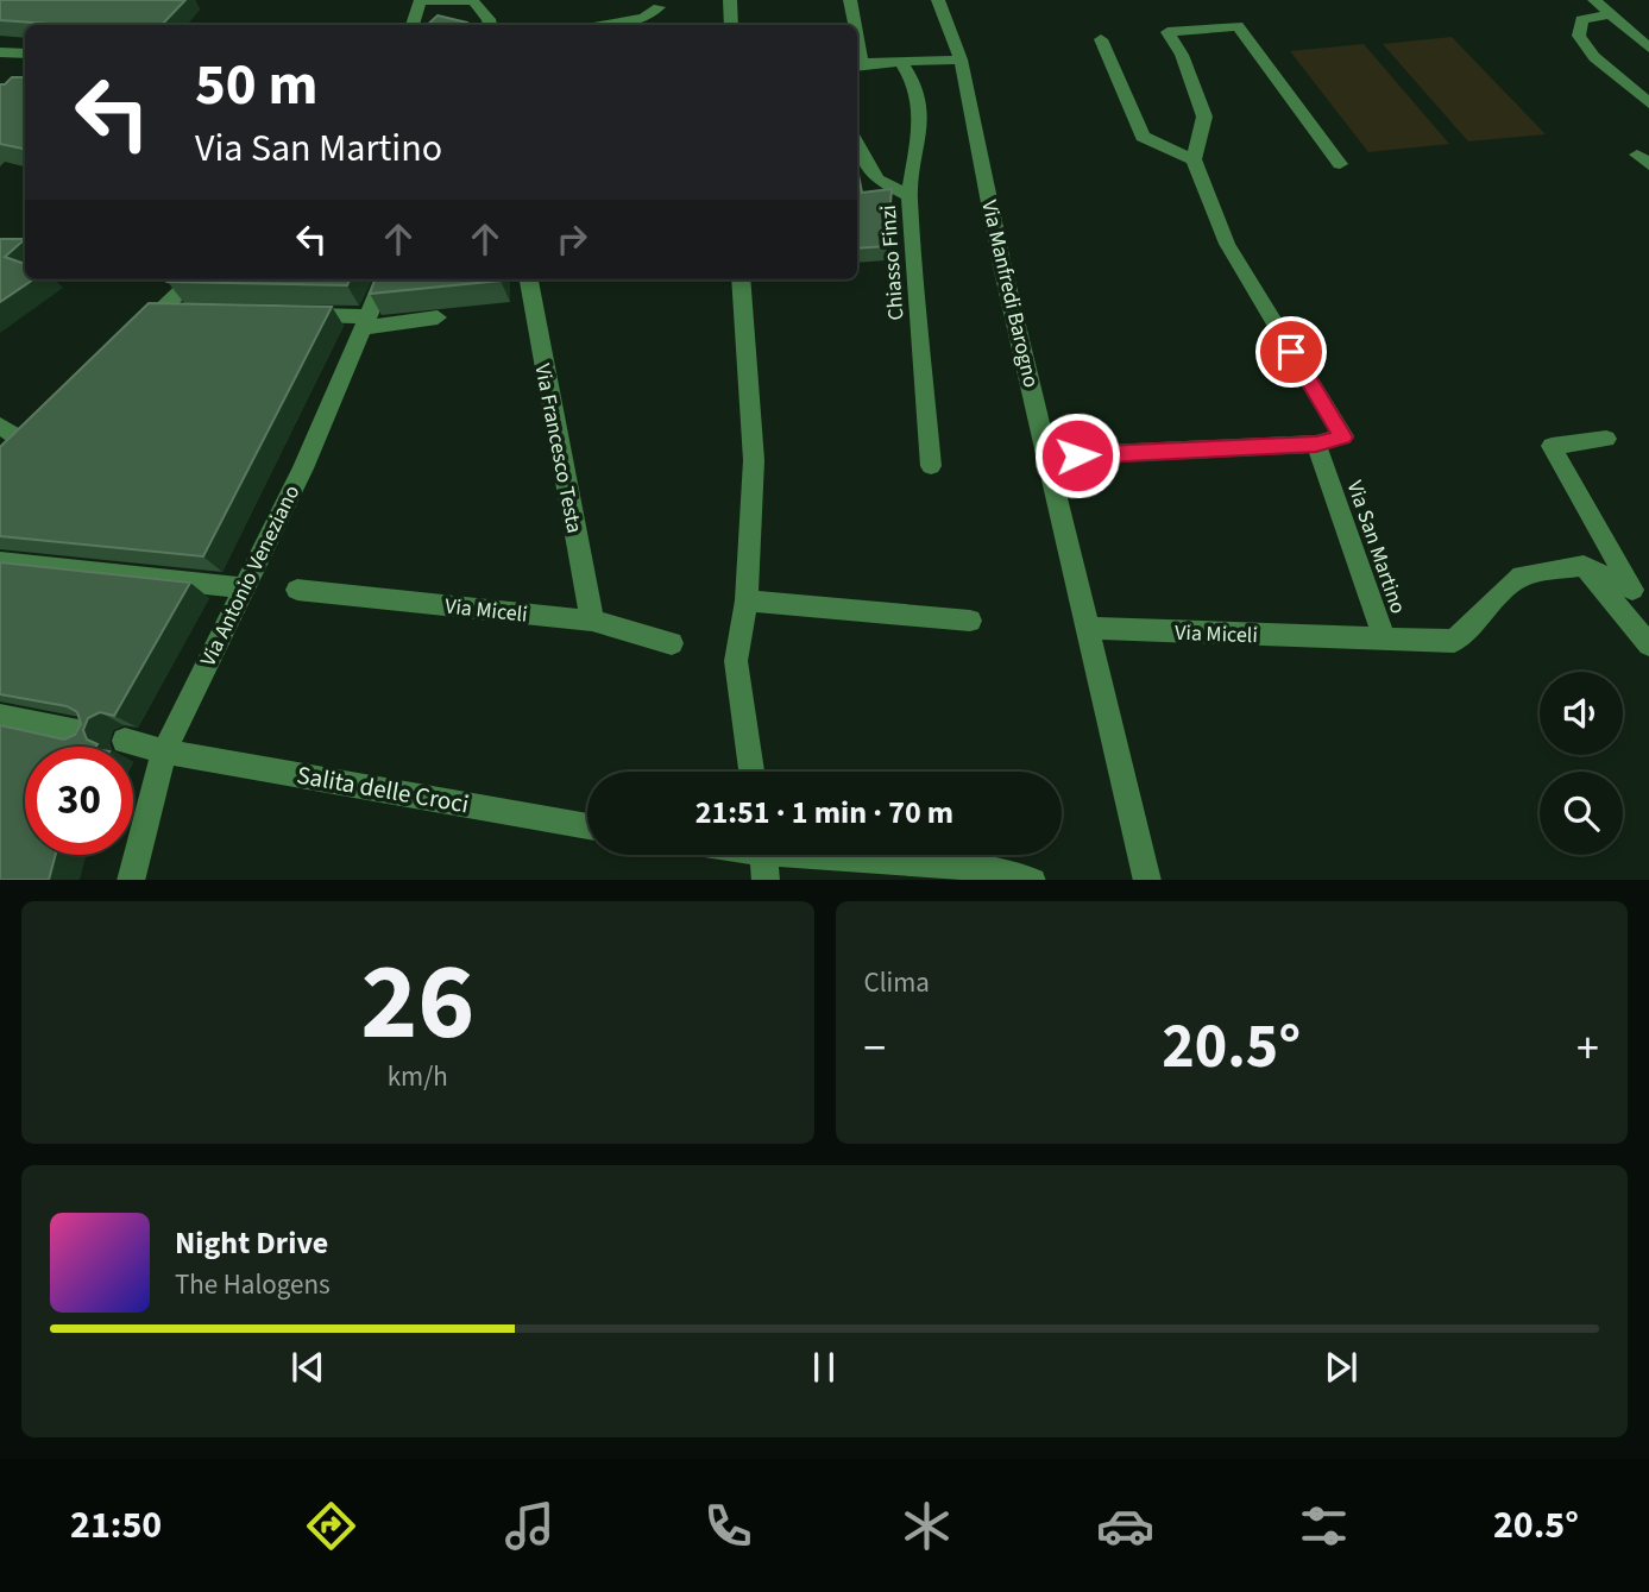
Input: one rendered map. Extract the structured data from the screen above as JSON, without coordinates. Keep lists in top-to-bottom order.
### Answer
{
  "streets": {
    "street": [
      "Chiasso Finzi",
      "Via Manfredi Barogno",
      "Via Francesco Testa",
      "Via San Martino",
      "Via Antonio Veneziano",
      "Via Miceli",
      "Salita delle Croci"
    ]
  },
  "crossings": [
    ["Via Manfredi Barogno", "Via Miceli"],
    ["Via Francesco Testa", "Via Miceli"],
    ["Via San Martino", "Via Miceli"],
    ["Via Antonio Veneziano", "Salita delle Croci"]
  ],
  "page": {
    "turn": ["50 m", "Via San Martino"],
    "limit": "30",
    "trip": "21:51 · 1 min · 70 m",
    "tile": [
      ["26", "km/h"],
      "Clima"
    ],
    "heat": ["−", "20.5°", "+"],
    "song": ["Night Drive", "The Halogens"],
    "tabs": ["21:50", "20.5°"]
  }
}
